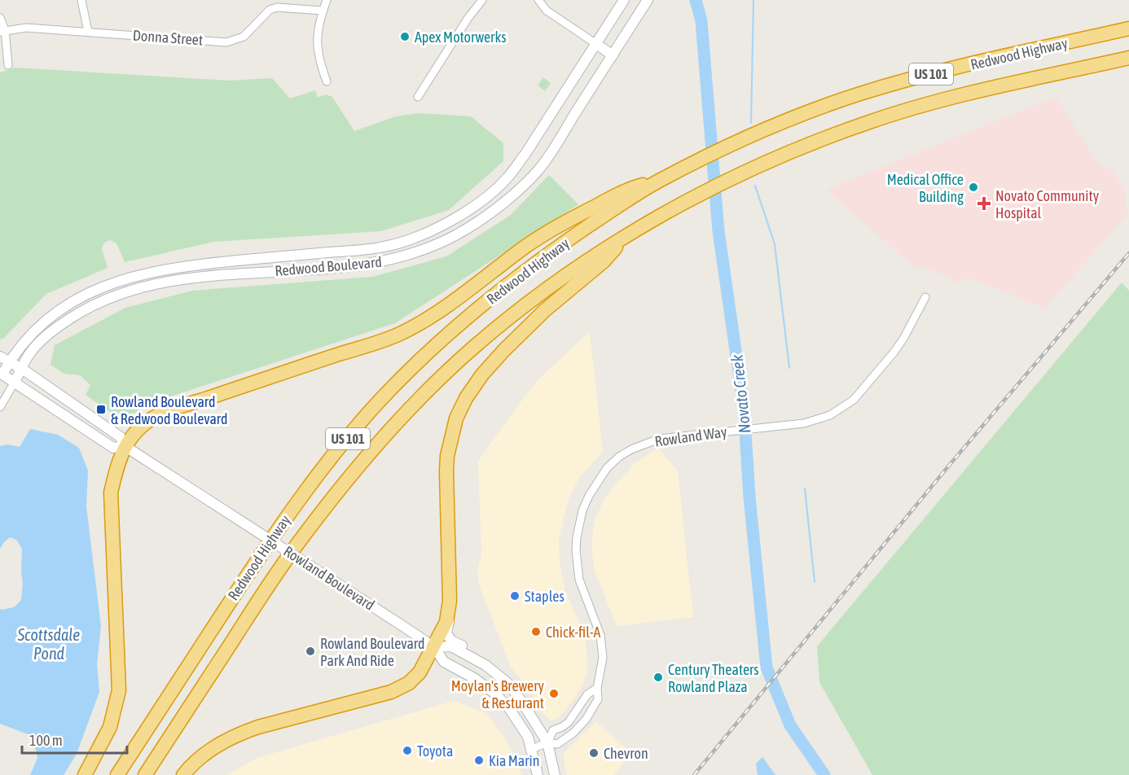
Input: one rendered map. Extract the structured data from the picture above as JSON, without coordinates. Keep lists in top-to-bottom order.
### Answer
{
  "streets": {
    "highway": ["Redwood Highway", "US 101"],
    "main road": ["Redwood Boulevard", "Rowland Boulevard"],
    "street": ["Donna Street", "Rowland Way"]
  },
  "crossings": [
    ["Redwood Boulevard", "Rowland Boulevard"],
    ["Rowland Way", "Rowland Boulevard"]
  ],
  "water": ["Novato Creek", "Scottsdale Pond"],
  "places": {
    "other": [
      "Apex Motorwerks",
      "Medical Office Building",
      "Staples",
      "Chick-fil-A",
      "Rowland Boulevard Park And Ride",
      "Century Theaters Rowland Plaza",
      "Moylan's Brewery & Resturant",
      "Toyota",
      "Chevron",
      "Kia Marin"
    ],
    "health": ["Novato Community Hospital"],
    "transit": ["Rowland Boulevard & Redwood Boulevard"]
  },
  "scale_bar": "100 m"
}
